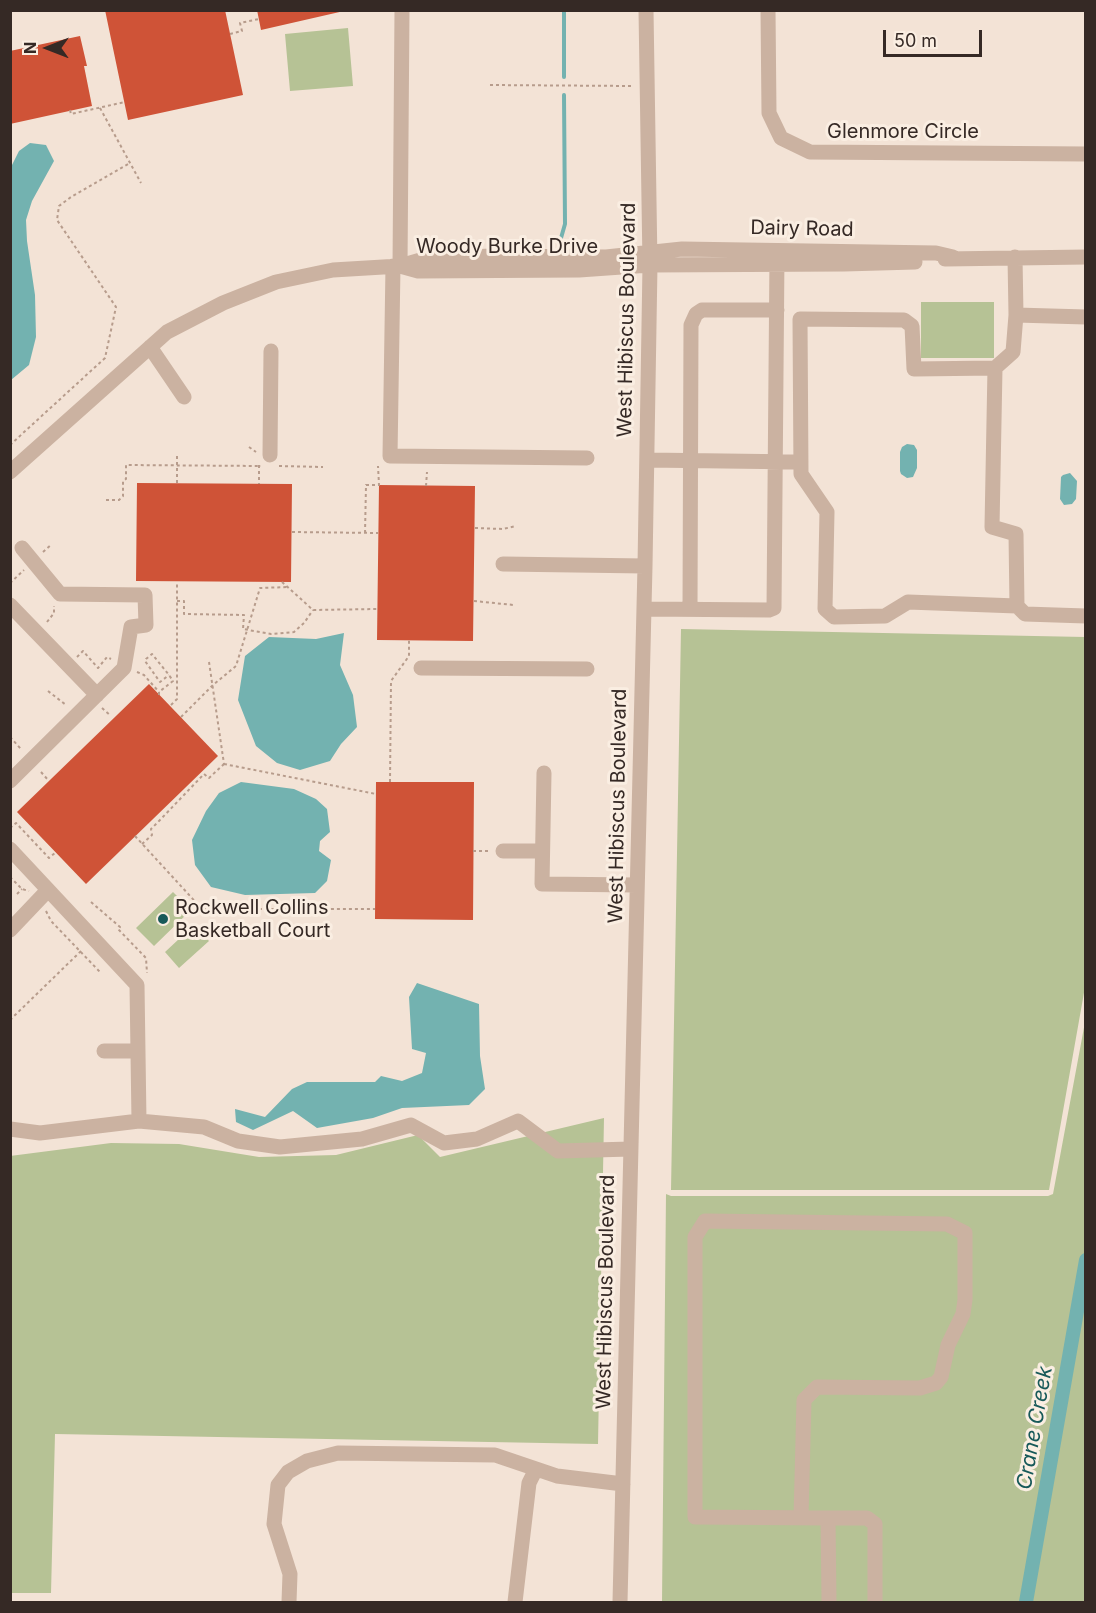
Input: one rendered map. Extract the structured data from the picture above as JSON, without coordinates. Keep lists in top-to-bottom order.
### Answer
{
  "streets": {
    "street": [
      "Glenmore Circle",
      "Dairy Road",
      "Woody Burke Drive",
      "West Hibiscus Boulevard"
    ]
  },
  "crossings": [
    ["Dairy Road", "Woody Burke Drive"],
    ["Dairy Road", "West Hibiscus Boulevard"],
    ["Woody Burke Drive", "West Hibiscus Boulevard"]
  ],
  "water": ["Crane Creek"],
  "places": ["Rockwell Collins Basketball Court"],
  "scale_bar": "50 m",
  "north": "left"
}
